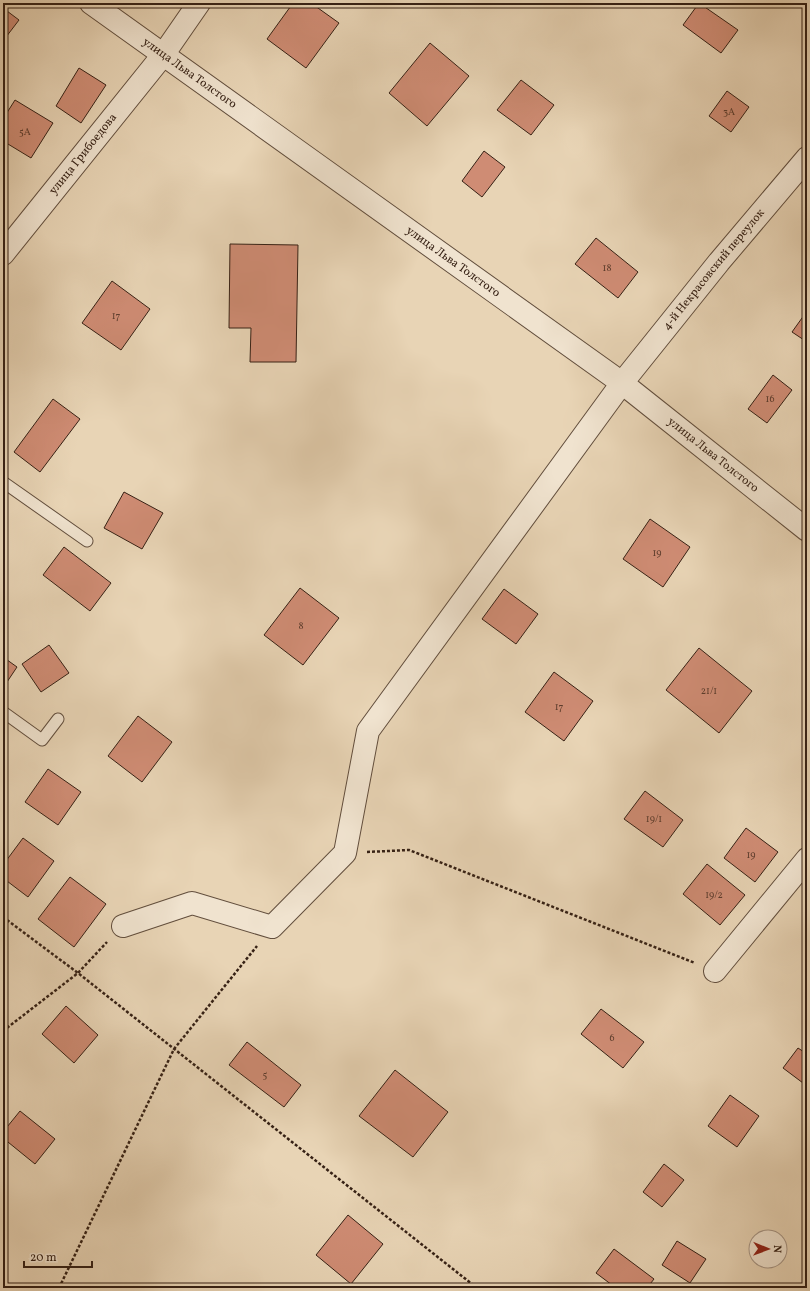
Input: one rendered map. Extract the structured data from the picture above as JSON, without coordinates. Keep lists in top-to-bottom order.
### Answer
{
  "streets": {
    "street": ["улица Льва Толстого", "улица Грибоедова", "4-й Некрасовский переулок"]
  },
  "crossings": [
    ["улица Льва Толстого", "улица Грибоедова"],
    ["улица Льва Толстого", "4-й Некрасовский переулок"]
  ],
  "house_numbers": [
    "3А",
    "5А",
    "18",
    "17",
    "16",
    "19",
    "8",
    "21/1",
    "17",
    "19/1",
    "19",
    "19/2",
    "6",
    "5"
  ],
  "scale_bar": "20 m",
  "north": "right"
}
